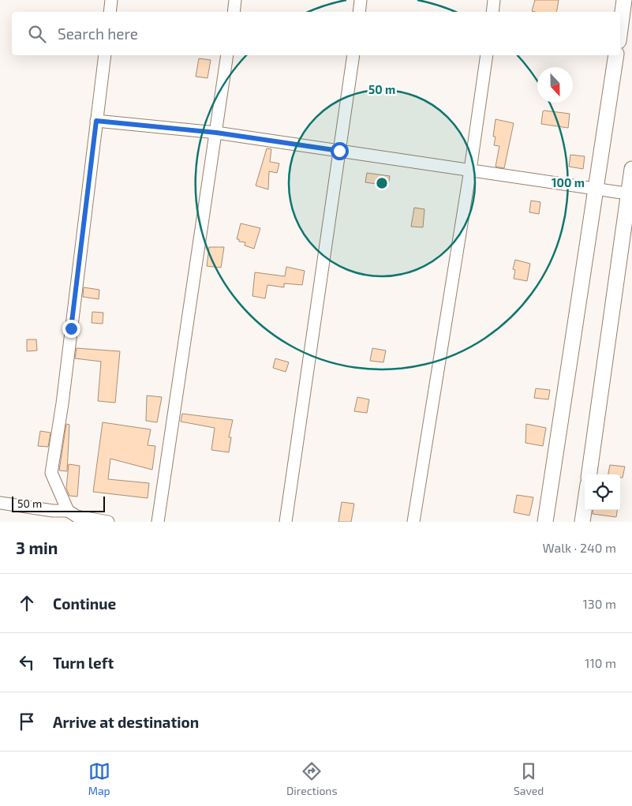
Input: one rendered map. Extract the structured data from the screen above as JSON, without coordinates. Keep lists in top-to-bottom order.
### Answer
{
  "scale_bar": "50 m",
  "north": "bottom",
  "page": {
    "search": "Search here",
    "scale": "50 m",
    "heading": ["3 min", "Walk · 240 m"],
    "list": [
      ["Continue", "130 m"],
      ["Turn left", "110 m"],
      "Arrive at destination"
    ],
    "nav": ["Map", "Directions", "Saved"]
  },
  "rings": ["50 m", "100 m"]
}
